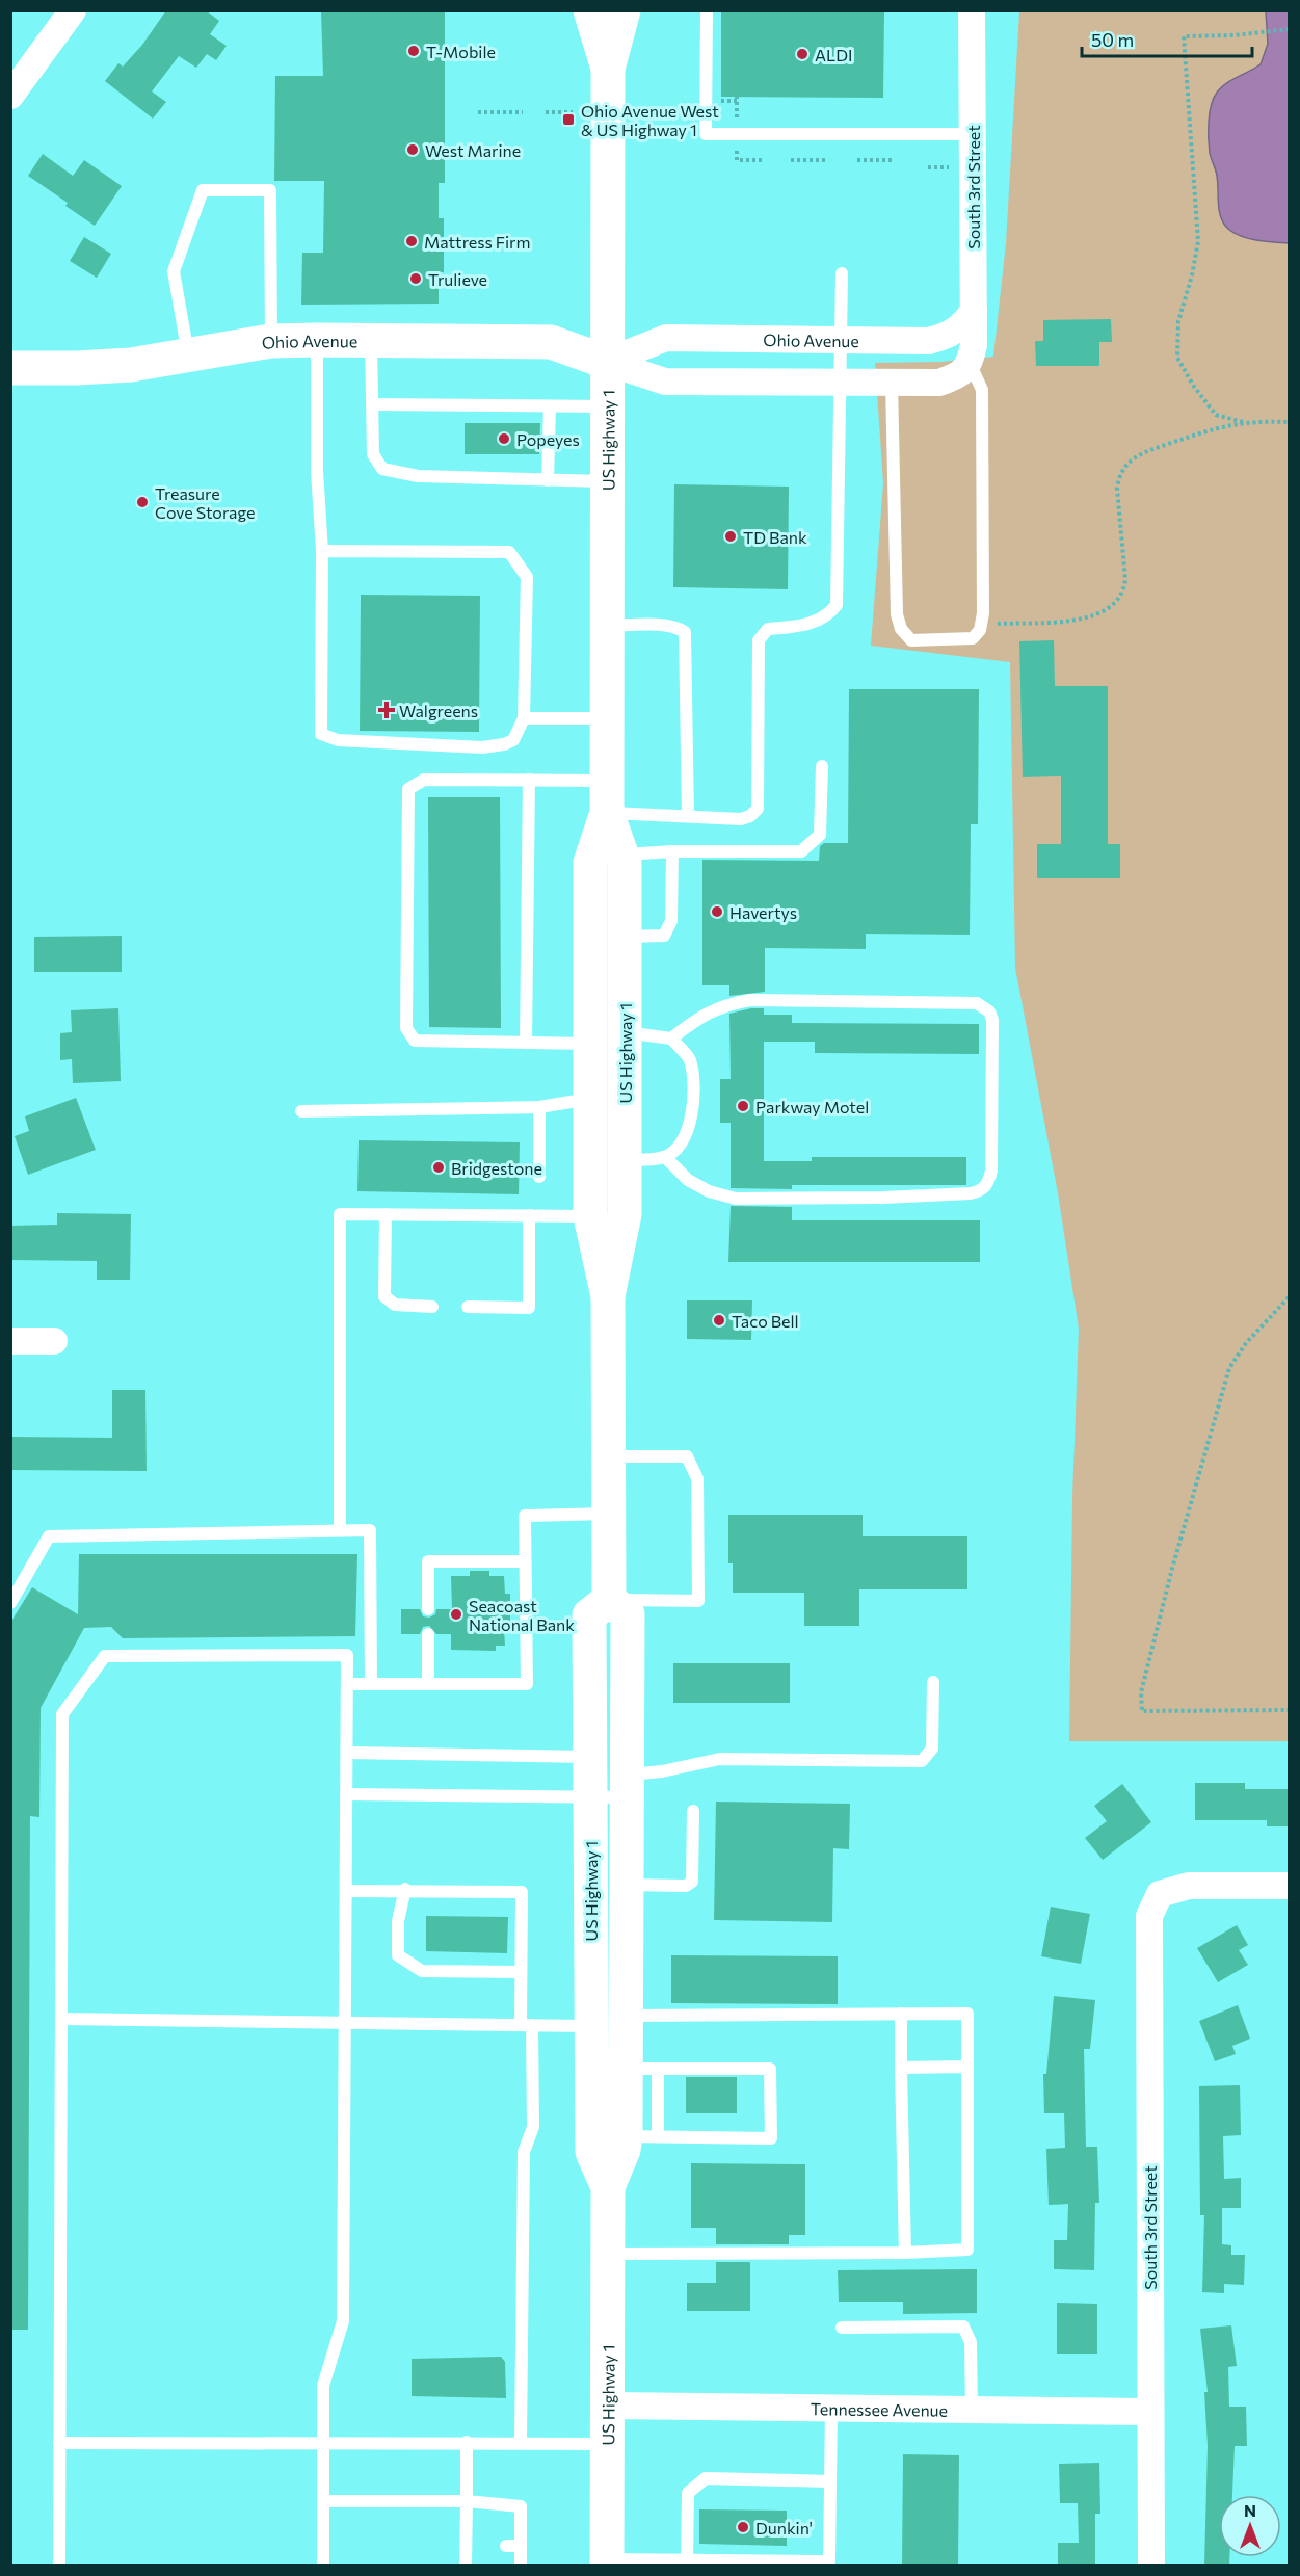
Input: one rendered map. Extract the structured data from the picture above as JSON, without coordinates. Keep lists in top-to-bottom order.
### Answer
{
  "streets": {
    "main road": ["Ohio Avenue", "US Highway 1"],
    "street": ["South 3rd Street", "Tennessee Avenue"]
  },
  "crossings": [
    ["South 3rd Street", "Ohio Avenue"],
    ["South 3rd Street", "Tennessee Avenue"],
    ["Ohio Avenue", "US Highway 1"],
    ["US Highway 1", "Tennessee Avenue"]
  ],
  "places": {
    "other": [
      "T-Mobile",
      "ALDI",
      "West Marine",
      "Mattress Firm",
      "Trulieve",
      "Popeyes",
      "Treasure Cove Storage",
      "TD Bank",
      "Havertys",
      "Parkway Motel",
      "Bridgestone",
      "Taco Bell",
      "Seacoast National Bank",
      "Dunkin'"
    ],
    "transit": ["Ohio Avenue West & US Highway 1"],
    "health": ["Walgreens"]
  },
  "scale_bar": "50 m",
  "north": "top"
}
